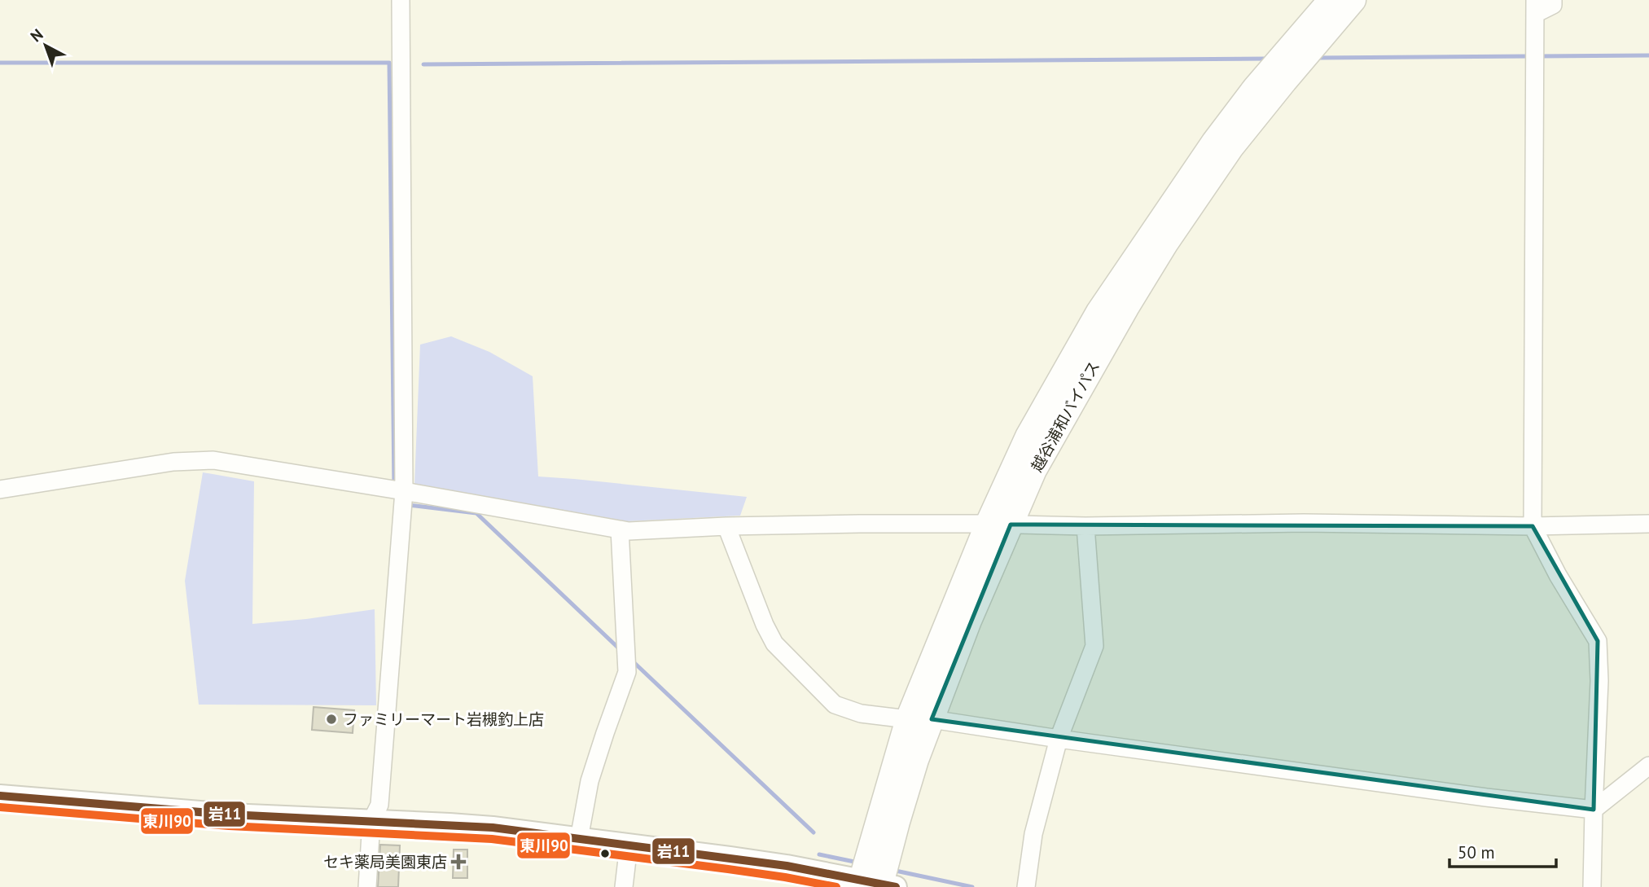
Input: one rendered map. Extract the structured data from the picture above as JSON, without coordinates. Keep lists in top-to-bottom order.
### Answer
{
  "streets": {
    "highway": ["越谷浦和バイパス"]
  },
  "places": {
    "other": ["ファミリーマート岩槻釣上店"],
    "health": ["セキ薬局美園東店"]
  },
  "lines": ["transit line 岩11", "transit line 東川90"],
  "scale_bar": "50 m",
  "north": "top left"
}
